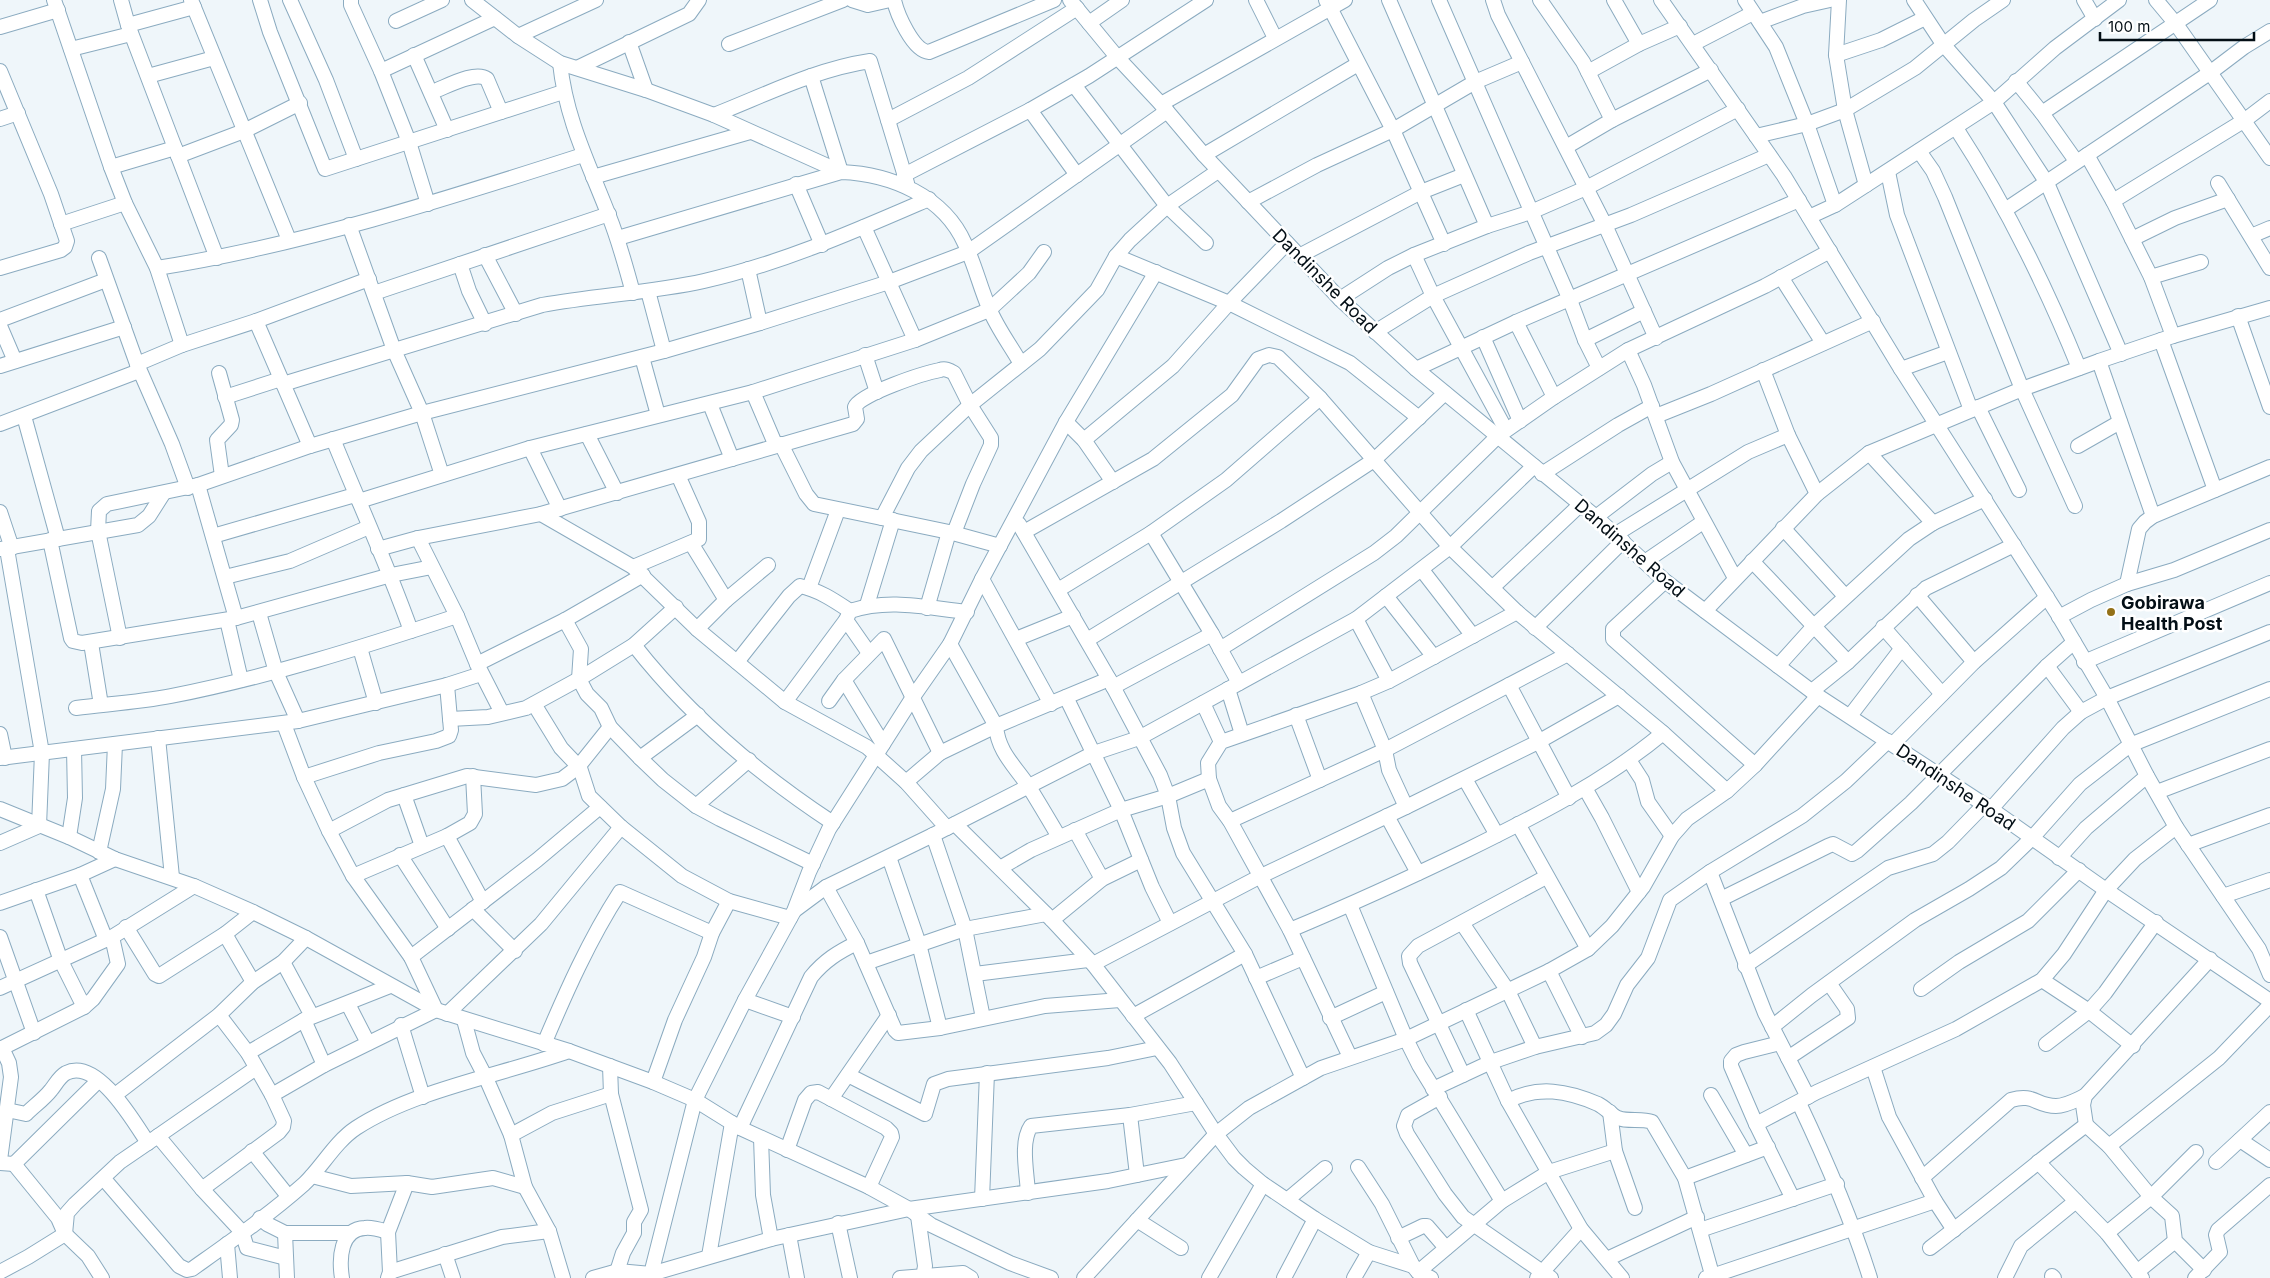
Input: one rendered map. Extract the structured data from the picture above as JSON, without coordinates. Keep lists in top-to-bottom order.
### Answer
{
  "streets": {
    "street": ["Dandinshe Road"]
  },
  "places": ["Gobirawa Health Post"],
  "scale_bar": "100 m"
}
